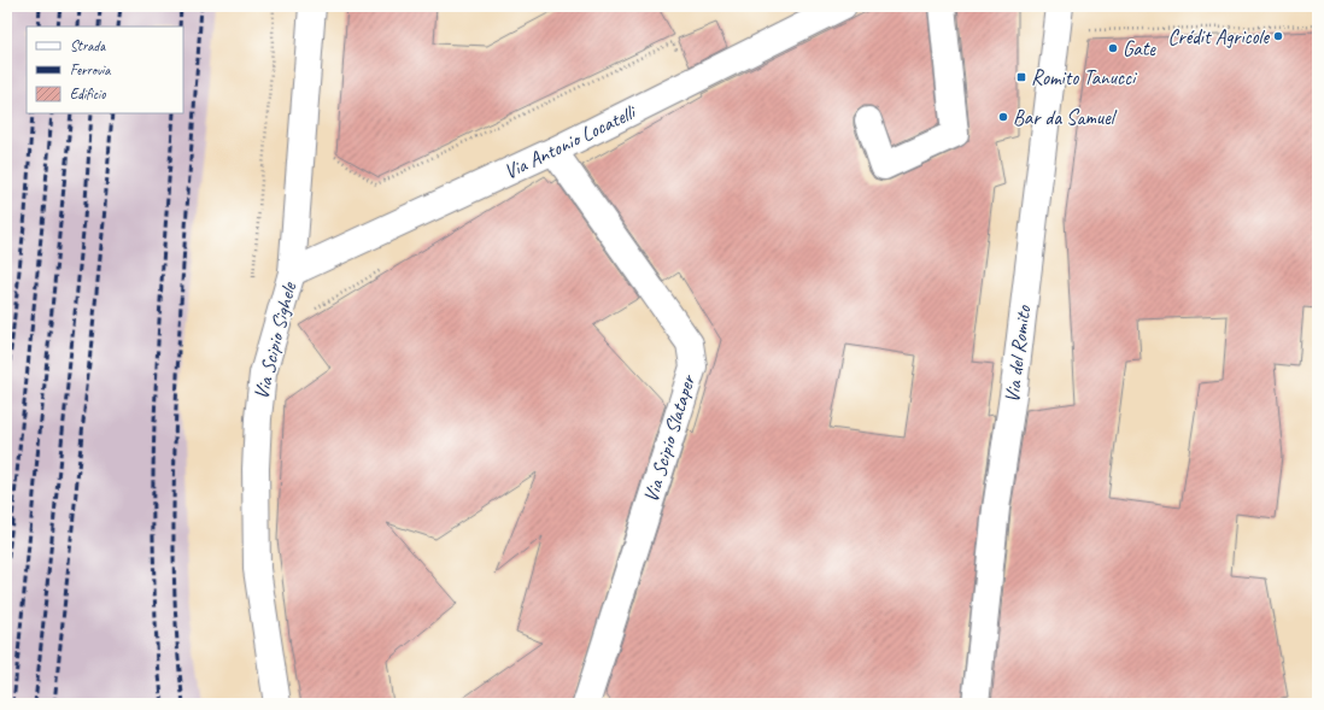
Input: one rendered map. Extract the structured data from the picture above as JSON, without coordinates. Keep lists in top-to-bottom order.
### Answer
{
  "streets": {
    "street": [
      "Via Antonio Locatelli",
      "Via Scipio Sighele",
      "Via del Romito",
      "Via Scipio Slataper"
    ]
  },
  "crossings": [
    ["Via Antonio Locatelli", "Via Scipio Sighele"],
    ["Via Antonio Locatelli", "Via Scipio Slataper"]
  ],
  "places": {
    "other": ["Crédit Agricole", "Gate", "Bar da Samuel"],
    "transit": ["Romito Tanucci"]
  },
  "legend": ["Strada", "Ferrovia", "Edificio"]
}
